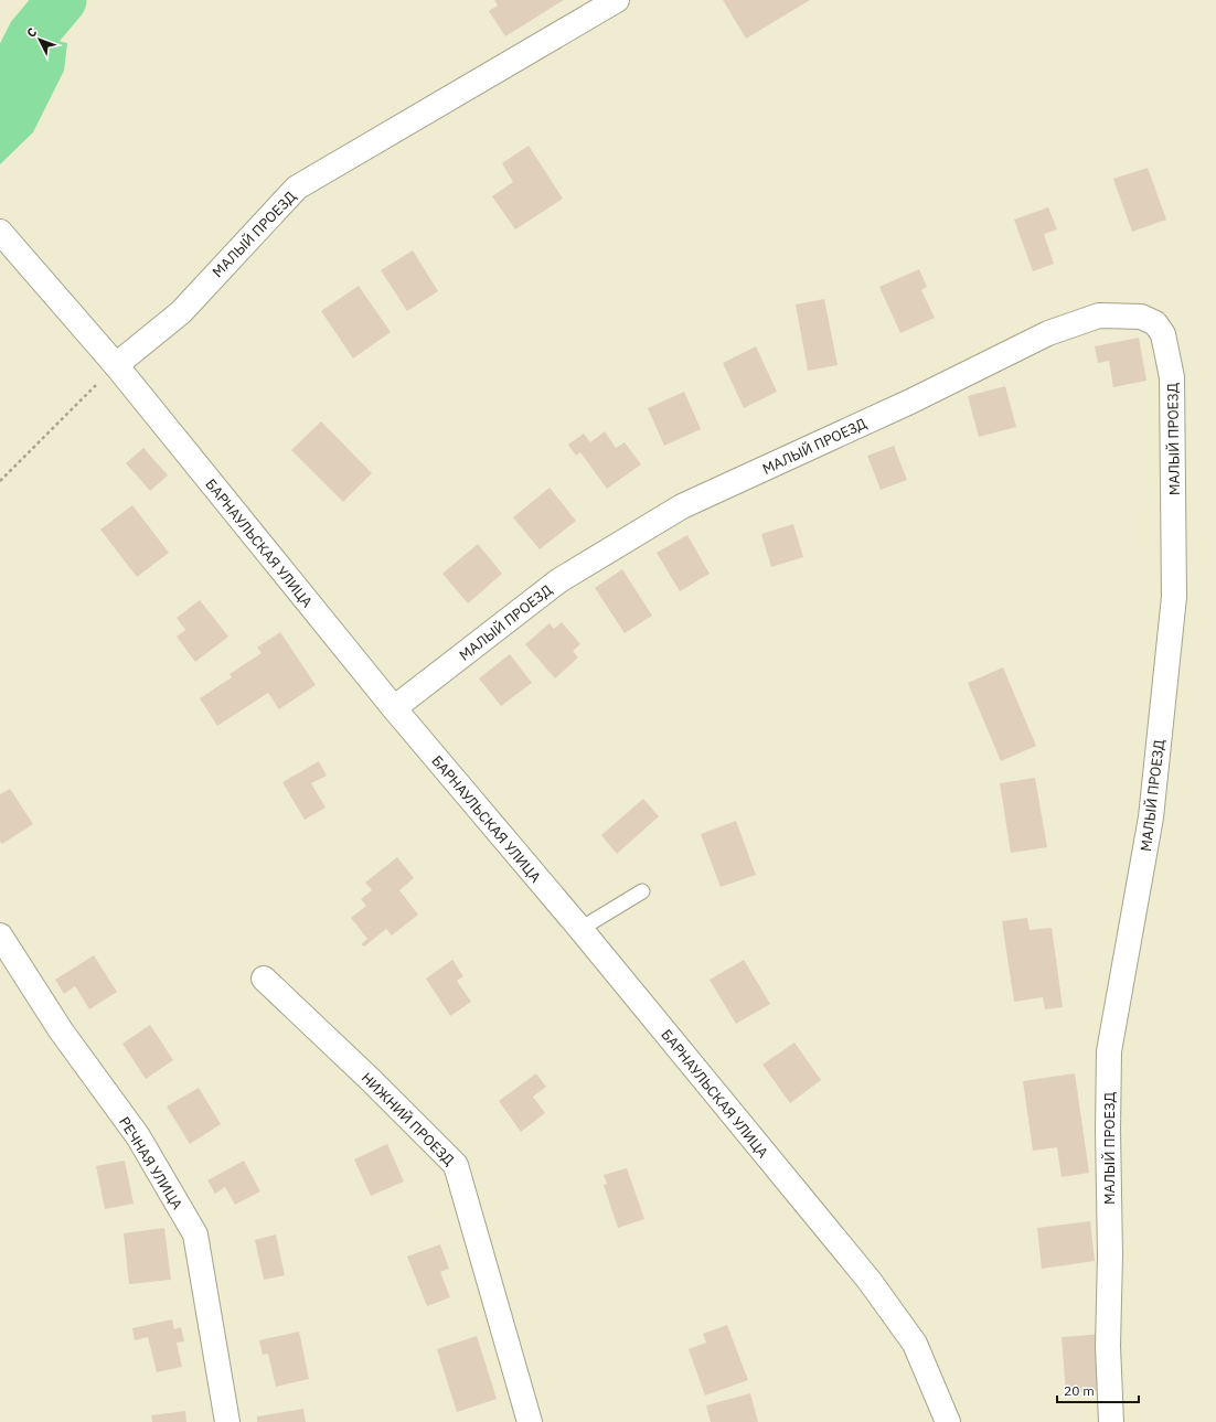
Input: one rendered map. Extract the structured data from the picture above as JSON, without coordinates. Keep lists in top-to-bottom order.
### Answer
{
  "streets": {
    "street": [
      "МАЛЫЙ ПРОЕЗД",
      "БАРНАУЛЬСКАЯ УЛИЦА",
      "НИЖНИЙ ПРОЕЗД",
      "РЕЧНАЯ УЛИЦА"
    ]
  },
  "crossings": [
    ["МАЛЫЙ ПРОЕЗД", "БАРНАУЛЬСКАЯ УЛИЦА"]
  ],
  "scale_bar": "20 m",
  "north": "top left"
}
